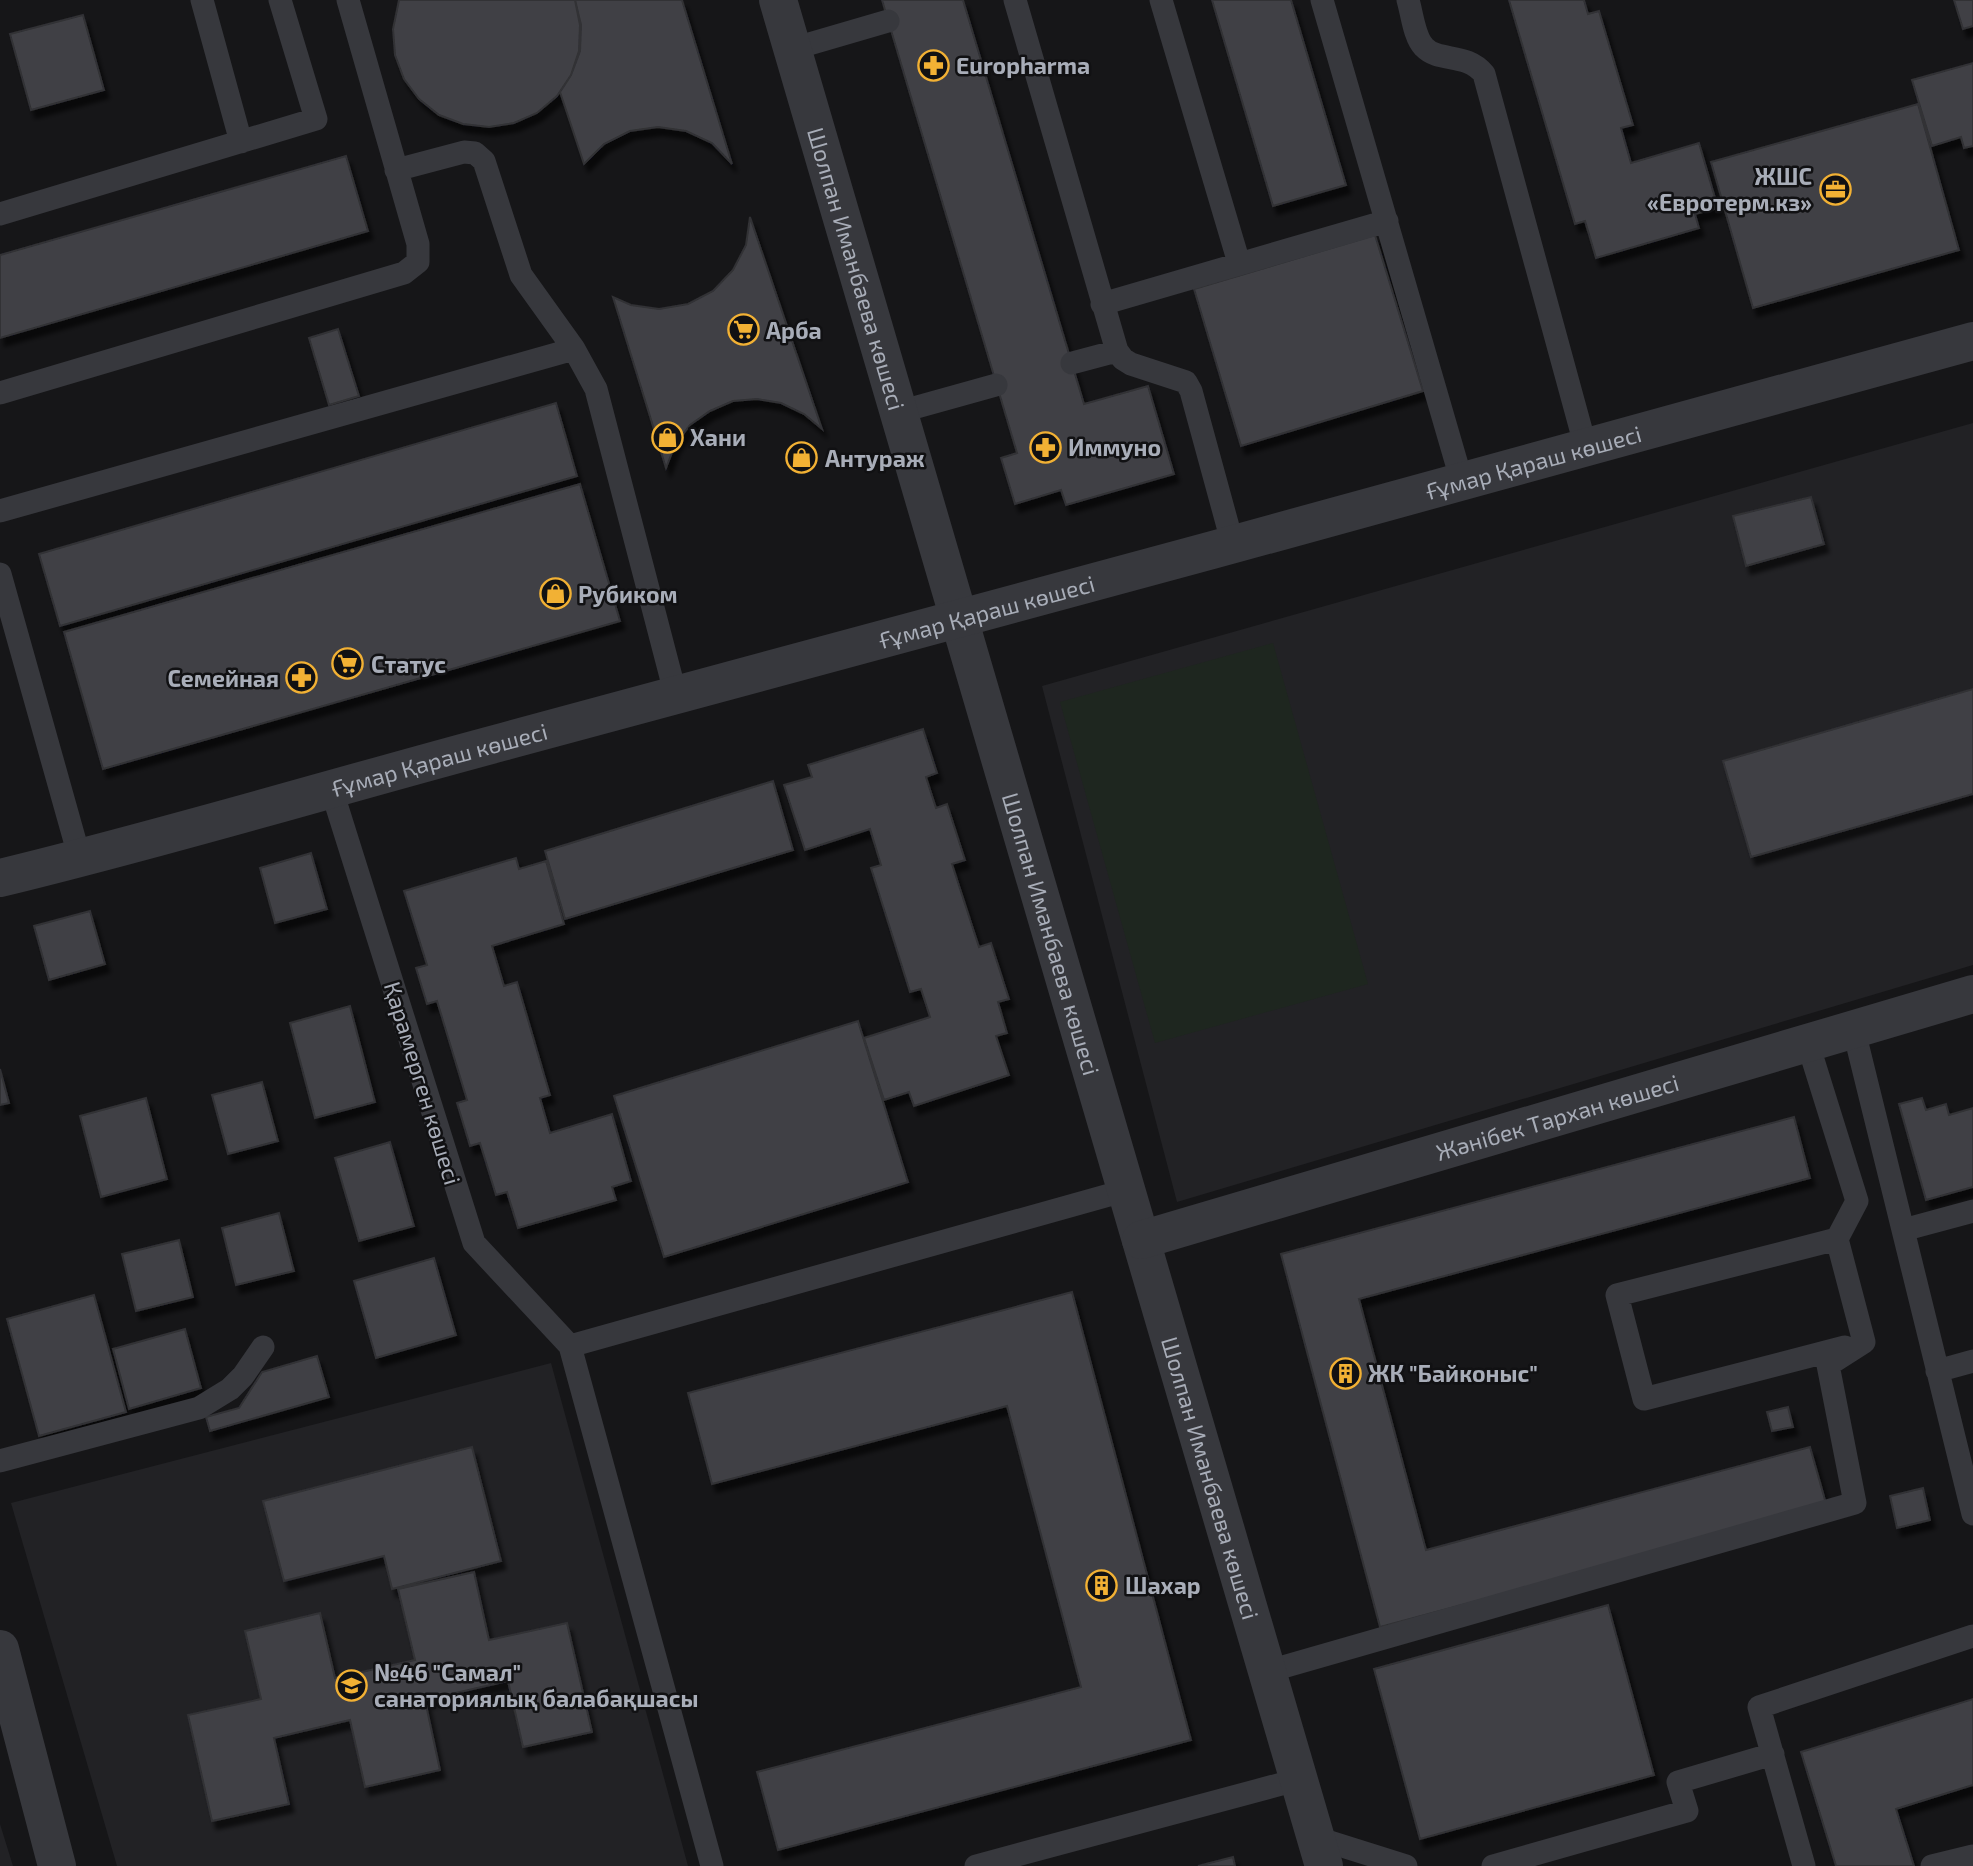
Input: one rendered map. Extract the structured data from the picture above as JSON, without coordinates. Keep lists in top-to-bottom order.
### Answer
{
  "streets": {
    "street": ["Шолпан Иманбаева көшесі", "Ғұмар Қараш көшесі", "Жәнібек Тархан көшесі"],
    "lane": ["Қарамерген көшесі"]
  },
  "crossings": [
    ["Шолпан Иманбаева көшесі", "Ғұмар Қараш көшесі"],
    ["Шолпан Иманбаева көшесі", "Жәнібек Тархан көшесі"],
    ["Ғұмар Қараш көшесі", "Қарамерген көшесі"]
  ],
  "places": {
    "pharmacy": ["Europharma", "Иммуно", "Семейная"],
    "office": ["ЖШС «Евротерм.кз»"],
    "supermarket": ["Арба", "Статус"],
    "shop": ["Хани", "Антураж", "Рубиком"],
    "building": ["ЖК \"Байконыс\"", "Шахар"],
    "school or university": ["№46 \"Самал\" санаториялық балабақшасы"]
  }
}
